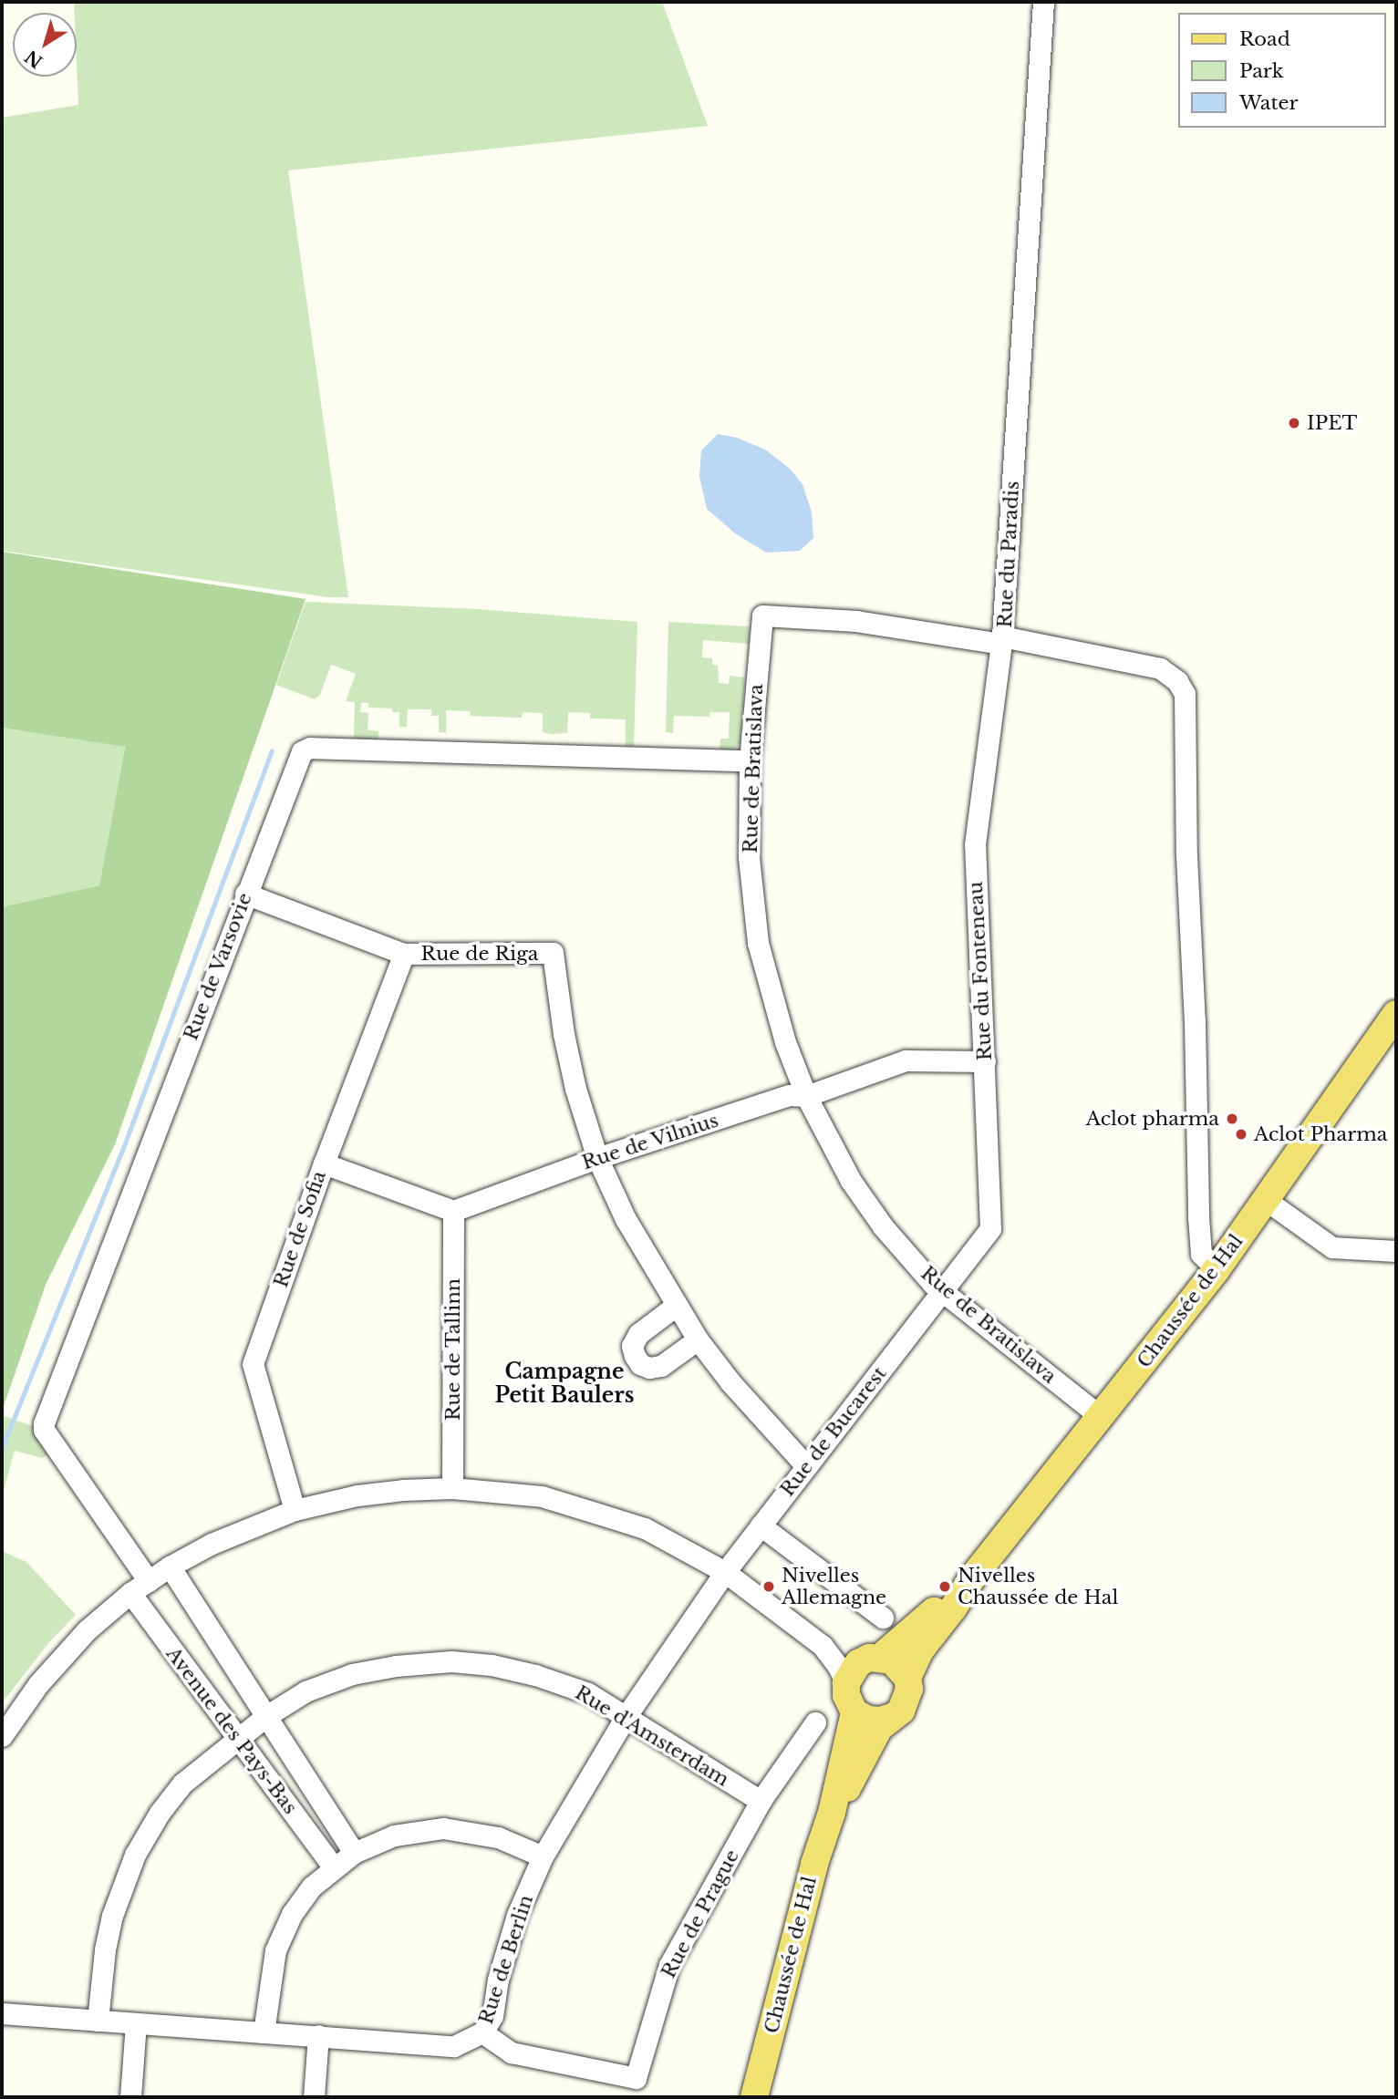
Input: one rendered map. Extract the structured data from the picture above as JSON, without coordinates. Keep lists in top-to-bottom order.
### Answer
{
  "streets": {
    "main road": ["Chaussée de Hal"],
    "street": [
      "Rue du Paradis",
      "Rue de Bratislava",
      "Rue de Riga",
      "Rue de Varsovie",
      "Rue du Fonteneau",
      "Rue de Vilnius",
      "Rue de Sofia",
      "Rue de Tallinn",
      "Rue de Bucarest",
      "Avenue des Pays-Bas",
      "Rue d'Amsterdam",
      "Rue de Prague",
      "Rue de Berlin"
    ]
  },
  "crossings": [
    ["Rue du Paradis", "Rue de Bratislava"],
    ["Rue du Paradis", "Rue du Fonteneau"],
    ["Rue du Paradis", "Chaussée de Hal"],
    ["Rue de Bratislava", "Rue de Varsovie"],
    ["Rue de Bratislava", "Rue du Fonteneau"],
    ["Rue de Bratislava", "Rue de Vilnius"],
    ["Rue de Bratislava", "Chaussée de Hal"],
    ["Rue de Bratislava", "Rue de Bucarest"],
    ["Rue de Riga", "Rue de Varsovie"],
    ["Rue de Riga", "Rue de Vilnius"],
    ["Rue de Riga", "Rue de Sofia"],
    ["Rue du Fonteneau", "Rue de Vilnius"],
    ["Rue du Fonteneau", "Rue de Bucarest"],
    ["Rue de Vilnius", "Rue de Tallinn"],
    ["Rue de Bucarest", "Rue de Berlin"],
    ["Avenue des Pays-Bas", "Rue d'Amsterdam"],
    ["Rue d'Amsterdam", "Rue de Prague"],
    ["Rue d'Amsterdam", "Rue de Berlin"],
    ["Rue de Prague", "Rue de Berlin"]
  ],
  "districts": ["Campagne Petit Baulers"],
  "places": [
    "IPET",
    "Aclot pharma",
    "Aclot Pharma",
    "Nivelles Allemagne",
    "Nivelles Chaussée de Hal"
  ],
  "legend": ["Road", "Park", "Water"],
  "north": "bottom left"
}
